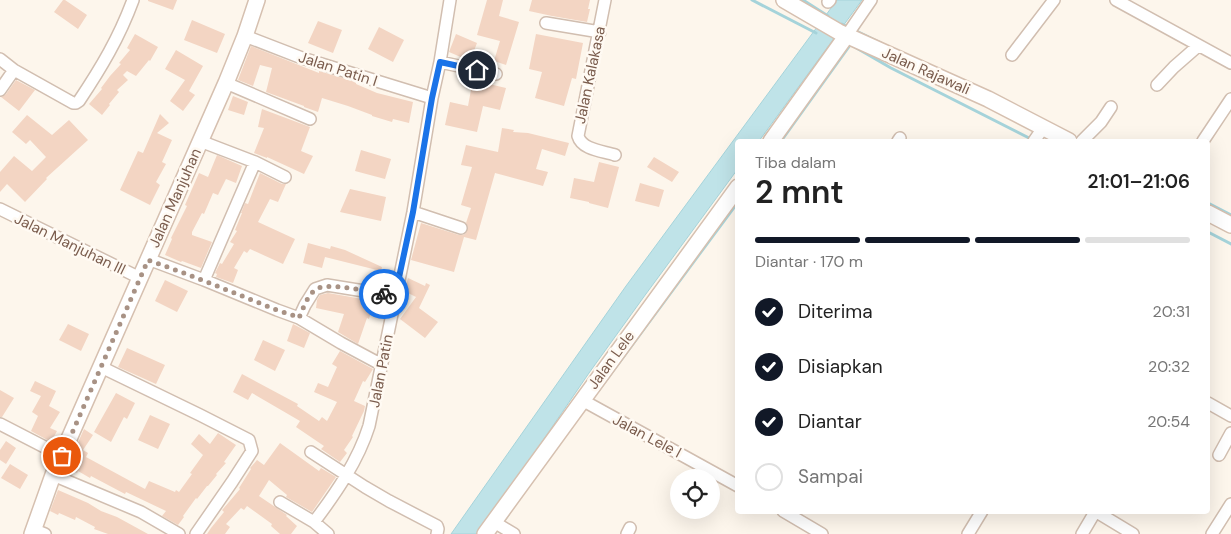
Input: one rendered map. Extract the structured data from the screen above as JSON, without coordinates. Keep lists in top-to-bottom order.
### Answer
{
  "streets": {
    "main road": ["Jalan Rajawali", "Jalan Manjuhan", "Jalan Lele"],
    "street": [
      "Jalan Patin I",
      "Jalan Kalakasa",
      "Jalan Manjuhan III",
      "Jalan Patin",
      "Jalan Lele I"
    ]
  },
  "crossings": [
    ["Jalan Patin I", "Jalan Manjuhan"],
    ["Jalan Patin I", "Jalan Patin"],
    ["Jalan Manjuhan", "Jalan Manjuhan III"],
    ["Jalan Lele", "Jalan Lele I"]
  ],
  "page": {
    "heading": ["2 mnt", "Tiba dalam", "21:01–21:06"],
    "bar": "Diantar · 170 m",
    "list": [
      ["Diterima", "20:31"],
      ["Disiapkan", "20:32"],
      ["Diantar", "20:54"],
      "Sampai"
    ]
  }
}
